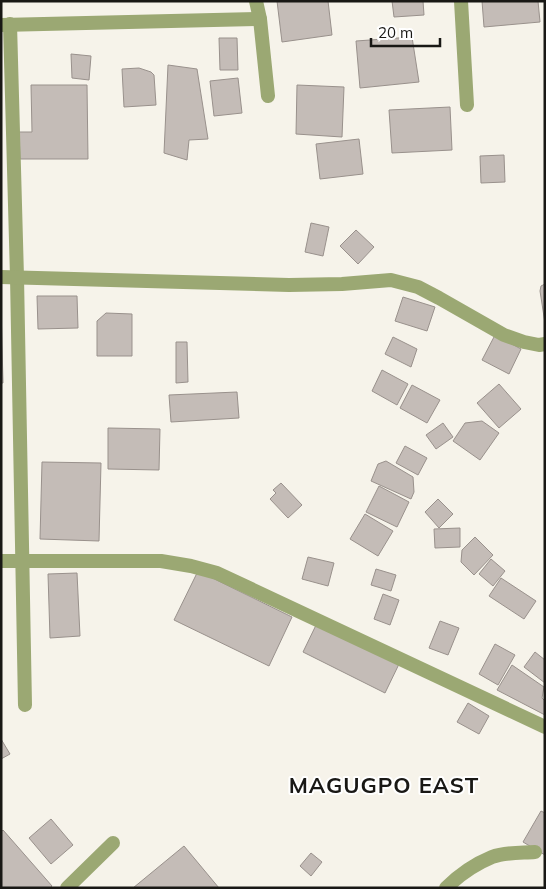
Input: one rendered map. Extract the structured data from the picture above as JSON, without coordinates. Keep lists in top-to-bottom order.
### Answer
{
  "districts": ["MAGUGPO EAST"],
  "scale_bar": "20 m"
}
